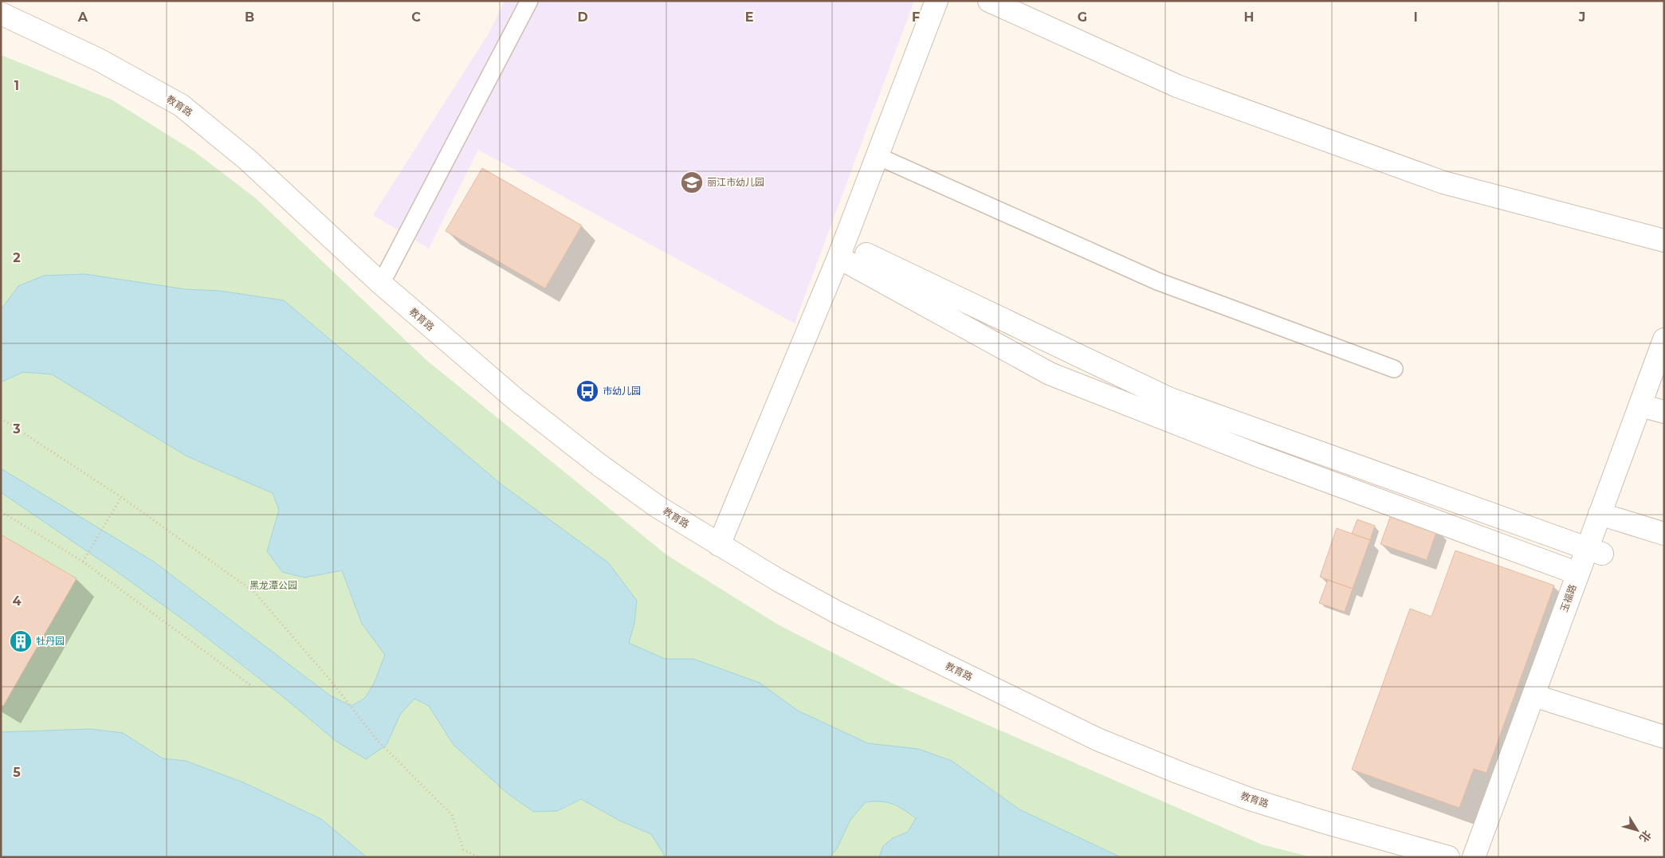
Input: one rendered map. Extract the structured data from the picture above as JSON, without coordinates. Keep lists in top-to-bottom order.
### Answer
{
  "streets": {
    "street": ["教育路", "玉福路"]
  },
  "parks": ["黑龙潭公园"],
  "places": {
    "school or university": ["丽江市幼儿园"],
    "bus stop": ["市幼儿园"],
    "building": ["牡丹园"]
  },
  "north": "bottom right",
  "grid": {
    "columns": [
      "A",
      "B",
      "C",
      "D",
      "E",
      "F",
      "G",
      "H",
      "I",
      "J"
    ],
    "rows": [
      "1",
      "2",
      "3",
      "4",
      "5"
    ]
  }
}
